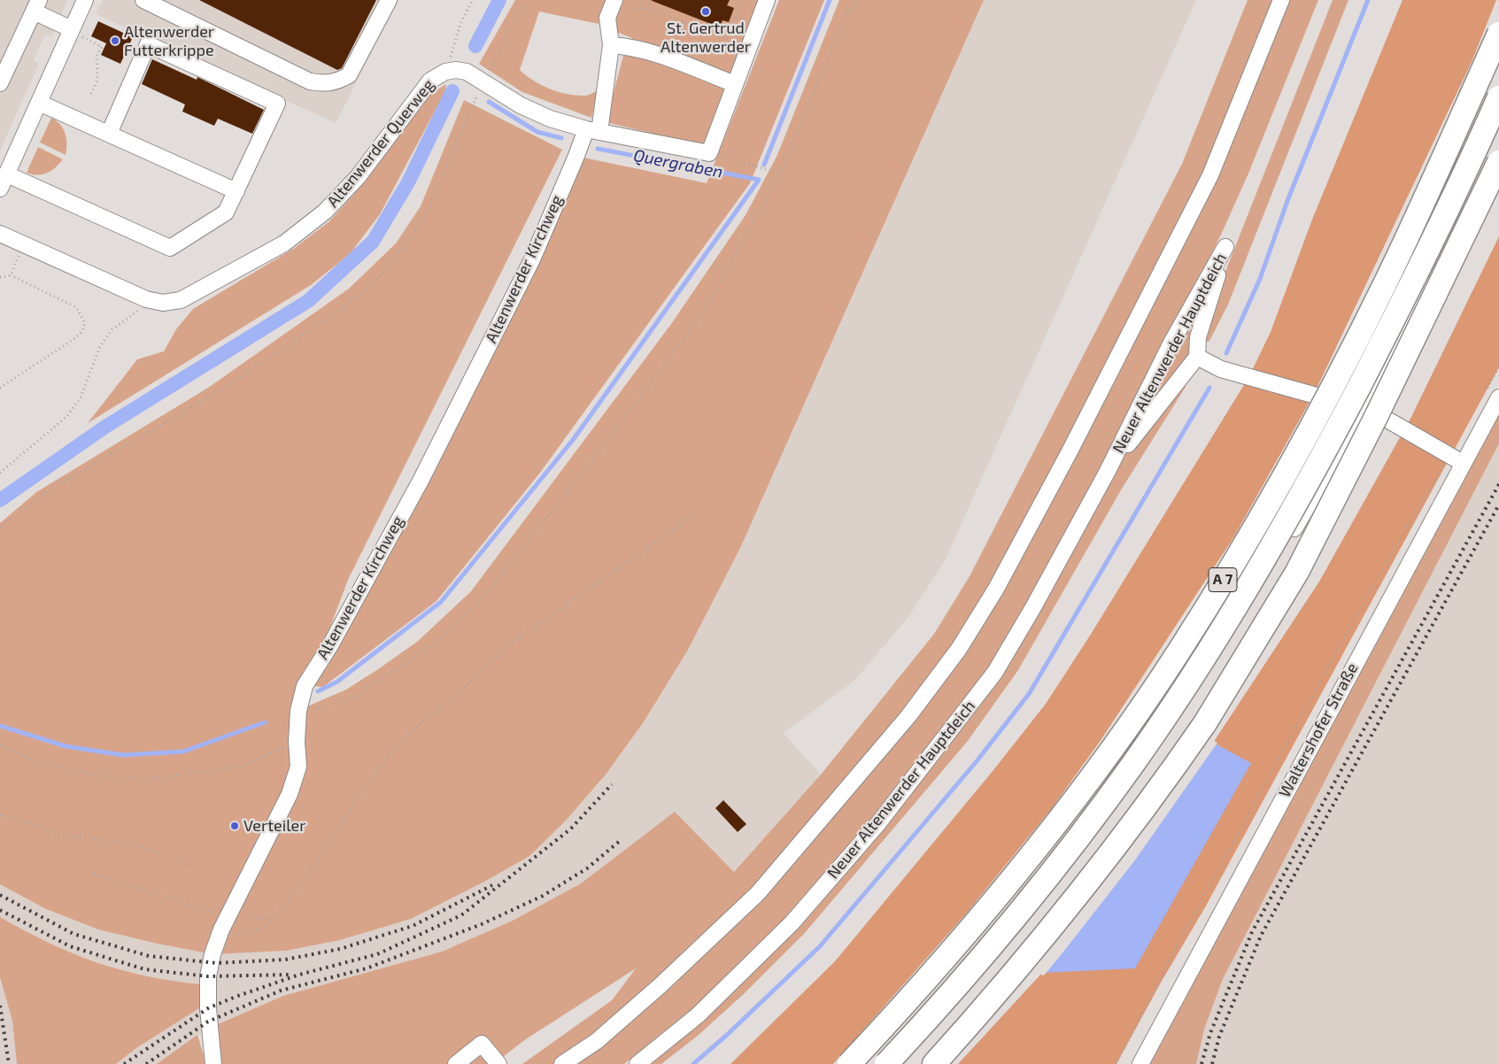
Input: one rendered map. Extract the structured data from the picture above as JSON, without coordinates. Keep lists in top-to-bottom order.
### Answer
{
  "streets": {
    "highway": ["A 7"],
    "street": [
      "Altenwerder Querweg",
      "Altenwerder Kirchweg",
      "Neuer Altenwerder Hauptdeich",
      "Waltershofer Straße"
    ]
  },
  "crossings": [
    ["Altenwerder Querweg", "Altenwerder Kirchweg"]
  ],
  "water": ["Quergraben"],
  "places": ["St. Gertrud Altenwerder", "Altenwerder Futterkrippe", "Verteiler"]
}
